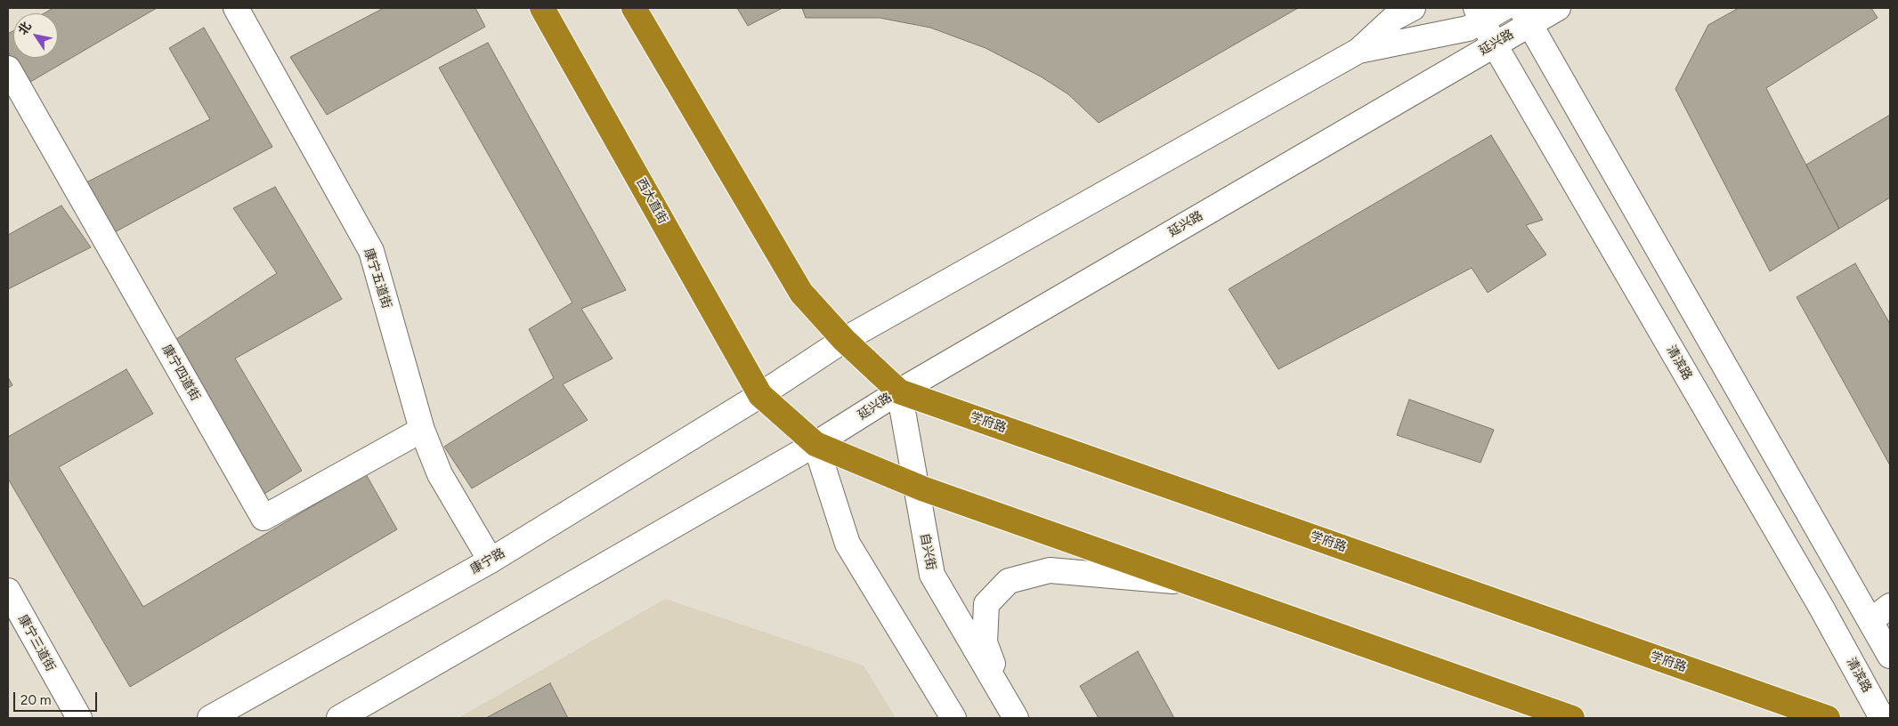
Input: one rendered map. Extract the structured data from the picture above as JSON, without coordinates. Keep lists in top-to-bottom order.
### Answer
{
  "streets": {
    "highway": ["西大直街", "学府路"],
    "main road": [
      "延兴路",
      "康宁五道街",
      "清滨路",
      "康宁四道街",
      "自兴街",
      "康宁路",
      "康宁三道街"
    ]
  },
  "crossings": [
    ["延兴路", "清滨路"],
    ["延兴路", "学府路"],
    ["延兴路", "自兴街"],
    ["西大直街", "康宁路"],
    ["康宁五道街", "康宁四道街"],
    ["康宁五道街", "康宁路"],
    ["学府路", "自兴街"]
  ],
  "scale_bar": "20 m",
  "north": "top left"
}
